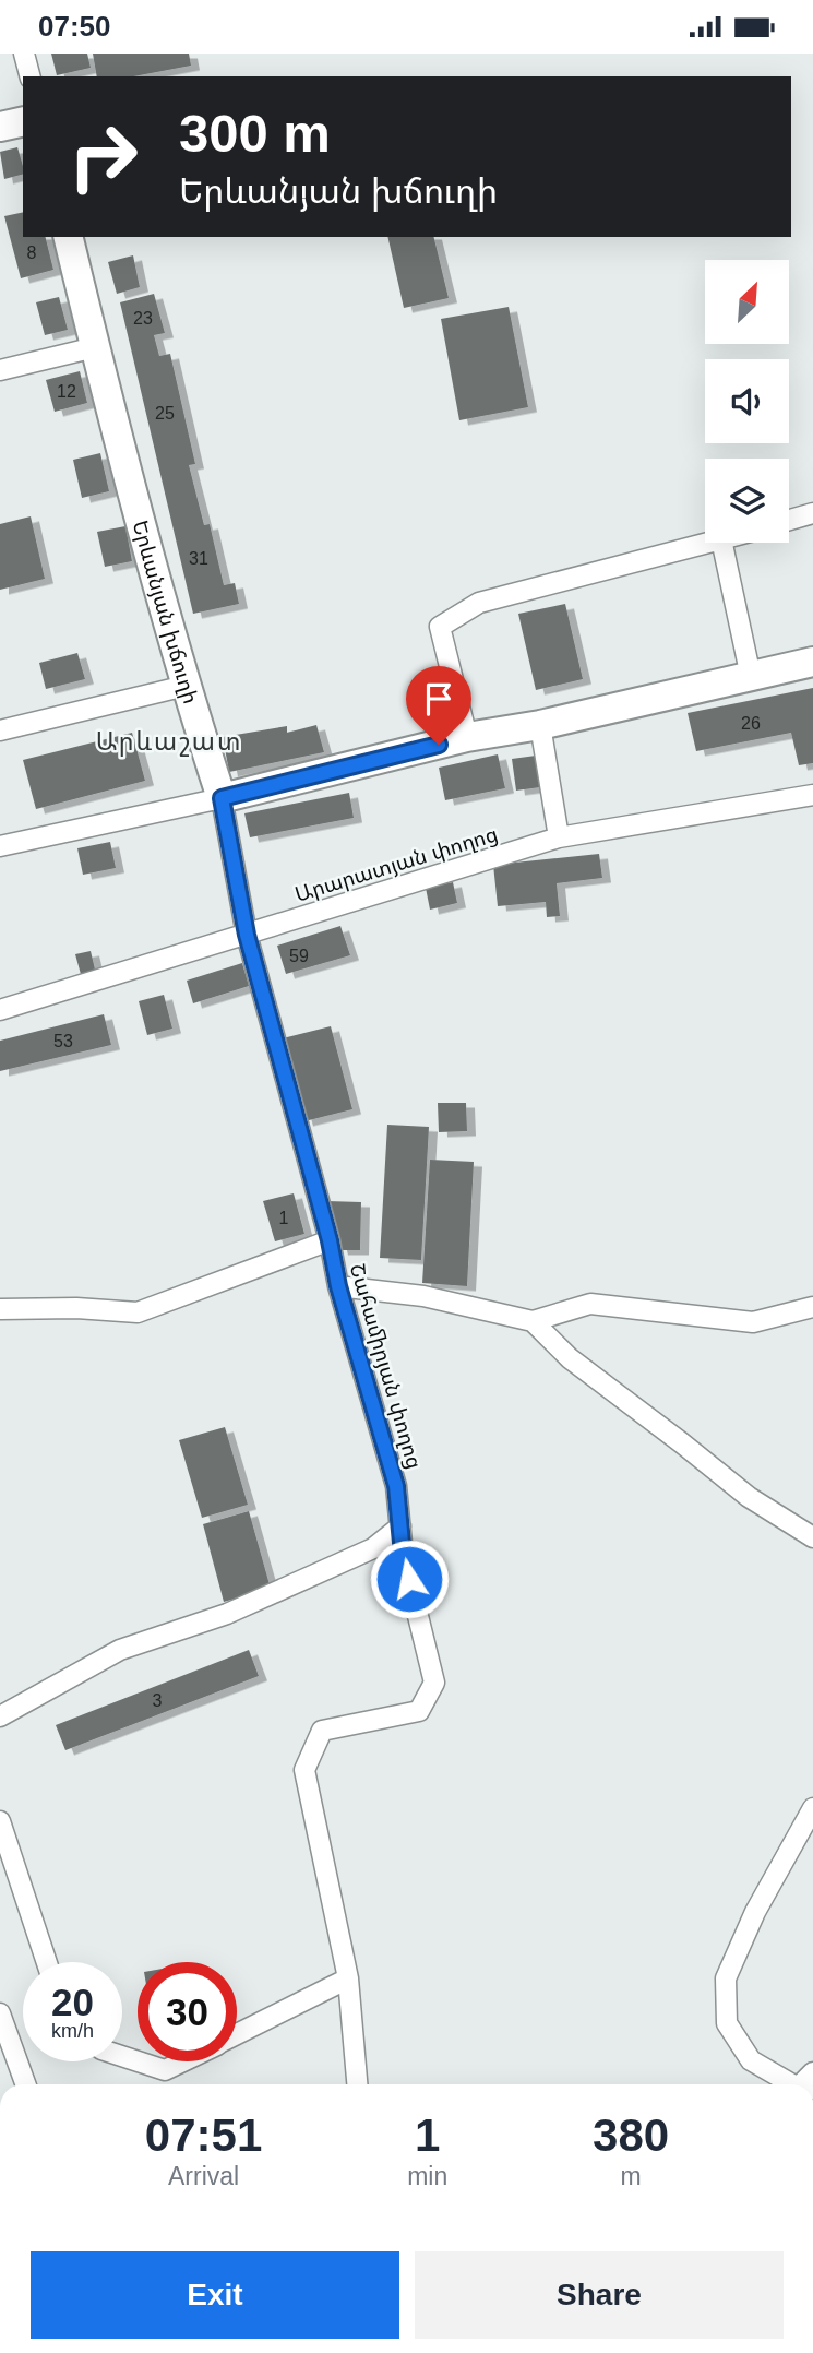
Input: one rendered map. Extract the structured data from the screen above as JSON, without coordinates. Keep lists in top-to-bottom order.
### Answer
{
  "streets": {
    "main road": ["Երևանյան խճուղի"],
    "street": ["Արարատյան փողոց", "Շահամիրյան փողոց"]
  },
  "crossings": [
    ["Երևանյան խճուղի", "Շահամիրյան փողոց"],
    ["Արարատյան փողոց", "Շահամիրյան փողոց"]
  ],
  "districts": ["Արևաշատ"],
  "house_numbers": [
    "8",
    "23",
    "12",
    "25",
    "31",
    "26",
    "59",
    "53",
    "1",
    "3"
  ],
  "north": "top right",
  "page": {
    "status": "07:50",
    "turn": ["300 m", "Երևանյան խճուղի"],
    "speed": "20 km/h",
    "limit": "30",
    "eta": [
      "07:51",
      "Arrival",
      "1",
      "min",
      "380",
      "m"
    ],
    "buttons": ["Exit", "Share"]
  }
}
